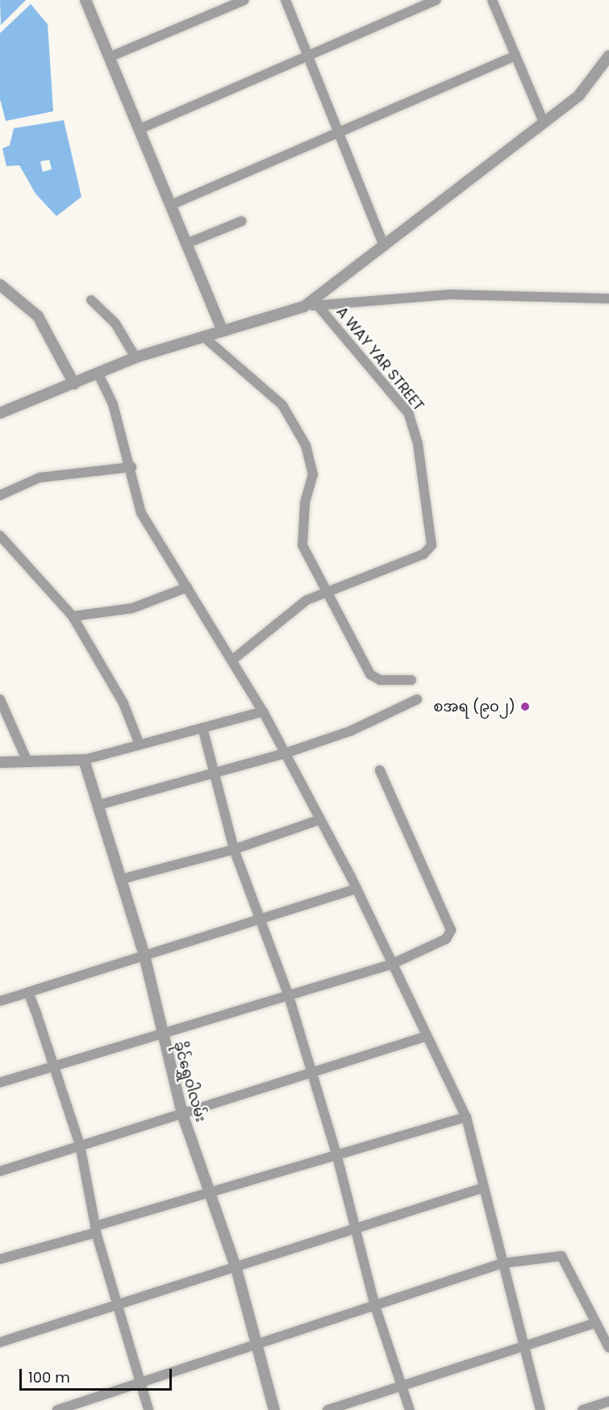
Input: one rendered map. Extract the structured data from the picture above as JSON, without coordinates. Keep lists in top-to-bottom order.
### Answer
{
  "streets": {
    "street": ["A WAY YAR STREET", "ခိုင်ရွှေဝါလမ်း"]
  },
  "places": ["စအရ (၉၀၂)"],
  "scale_bar": "100 m"
}
